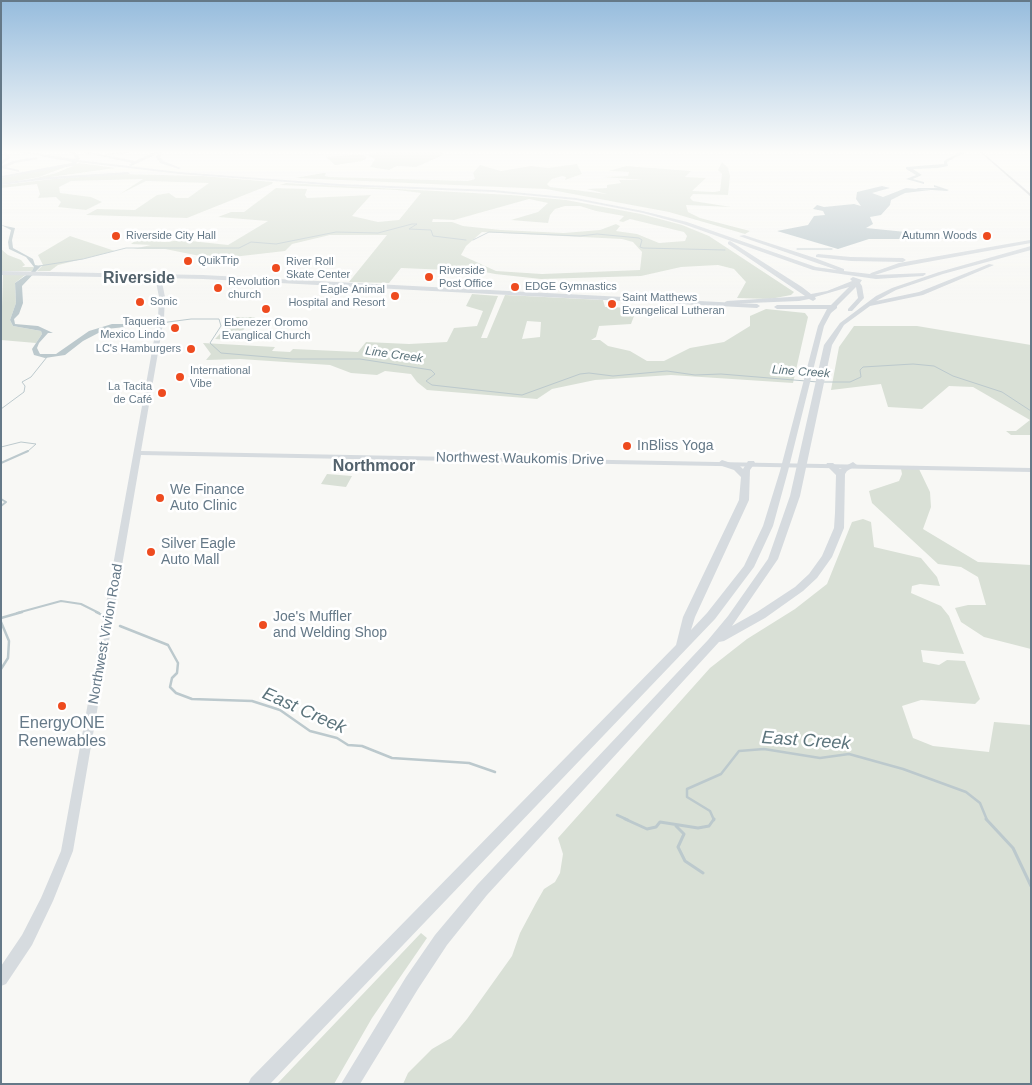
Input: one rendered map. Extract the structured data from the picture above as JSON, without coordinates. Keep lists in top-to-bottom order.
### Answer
{
  "streets": {
    "main road": ["Northwest Waukomis Drive", "Northwest Vivion Road"]
  },
  "crossings": [
    ["Northwest Waukomis Drive", "Northwest Vivion Road"]
  ],
  "districts": ["Riverside", "Northmoor"],
  "water": ["Line Creek", "East Creek"],
  "places": [
    "Riverside City Hall",
    "Autumn Woods",
    "QuikTrip",
    "River Roll Skate Center",
    "Riverside Post Office",
    "EDGE Gymnastics",
    "Revolution church",
    "Eagle Animal Hospital and Resort",
    "Sonic",
    "Saint Matthews Evangelical Lutheran",
    "Ebenezer Oromo Evanglical Church",
    "Taqueria Mexico Lindo",
    "LC's Hamburgers",
    "International Vibe",
    "La Tacita de Café",
    "InBliss Yoga",
    "We Finance Auto Clinic",
    "Silver Eagle Auto Mall",
    "Joe's Muffler and Welding Shop",
    "EnergyONE Renewables"
  ]
}
